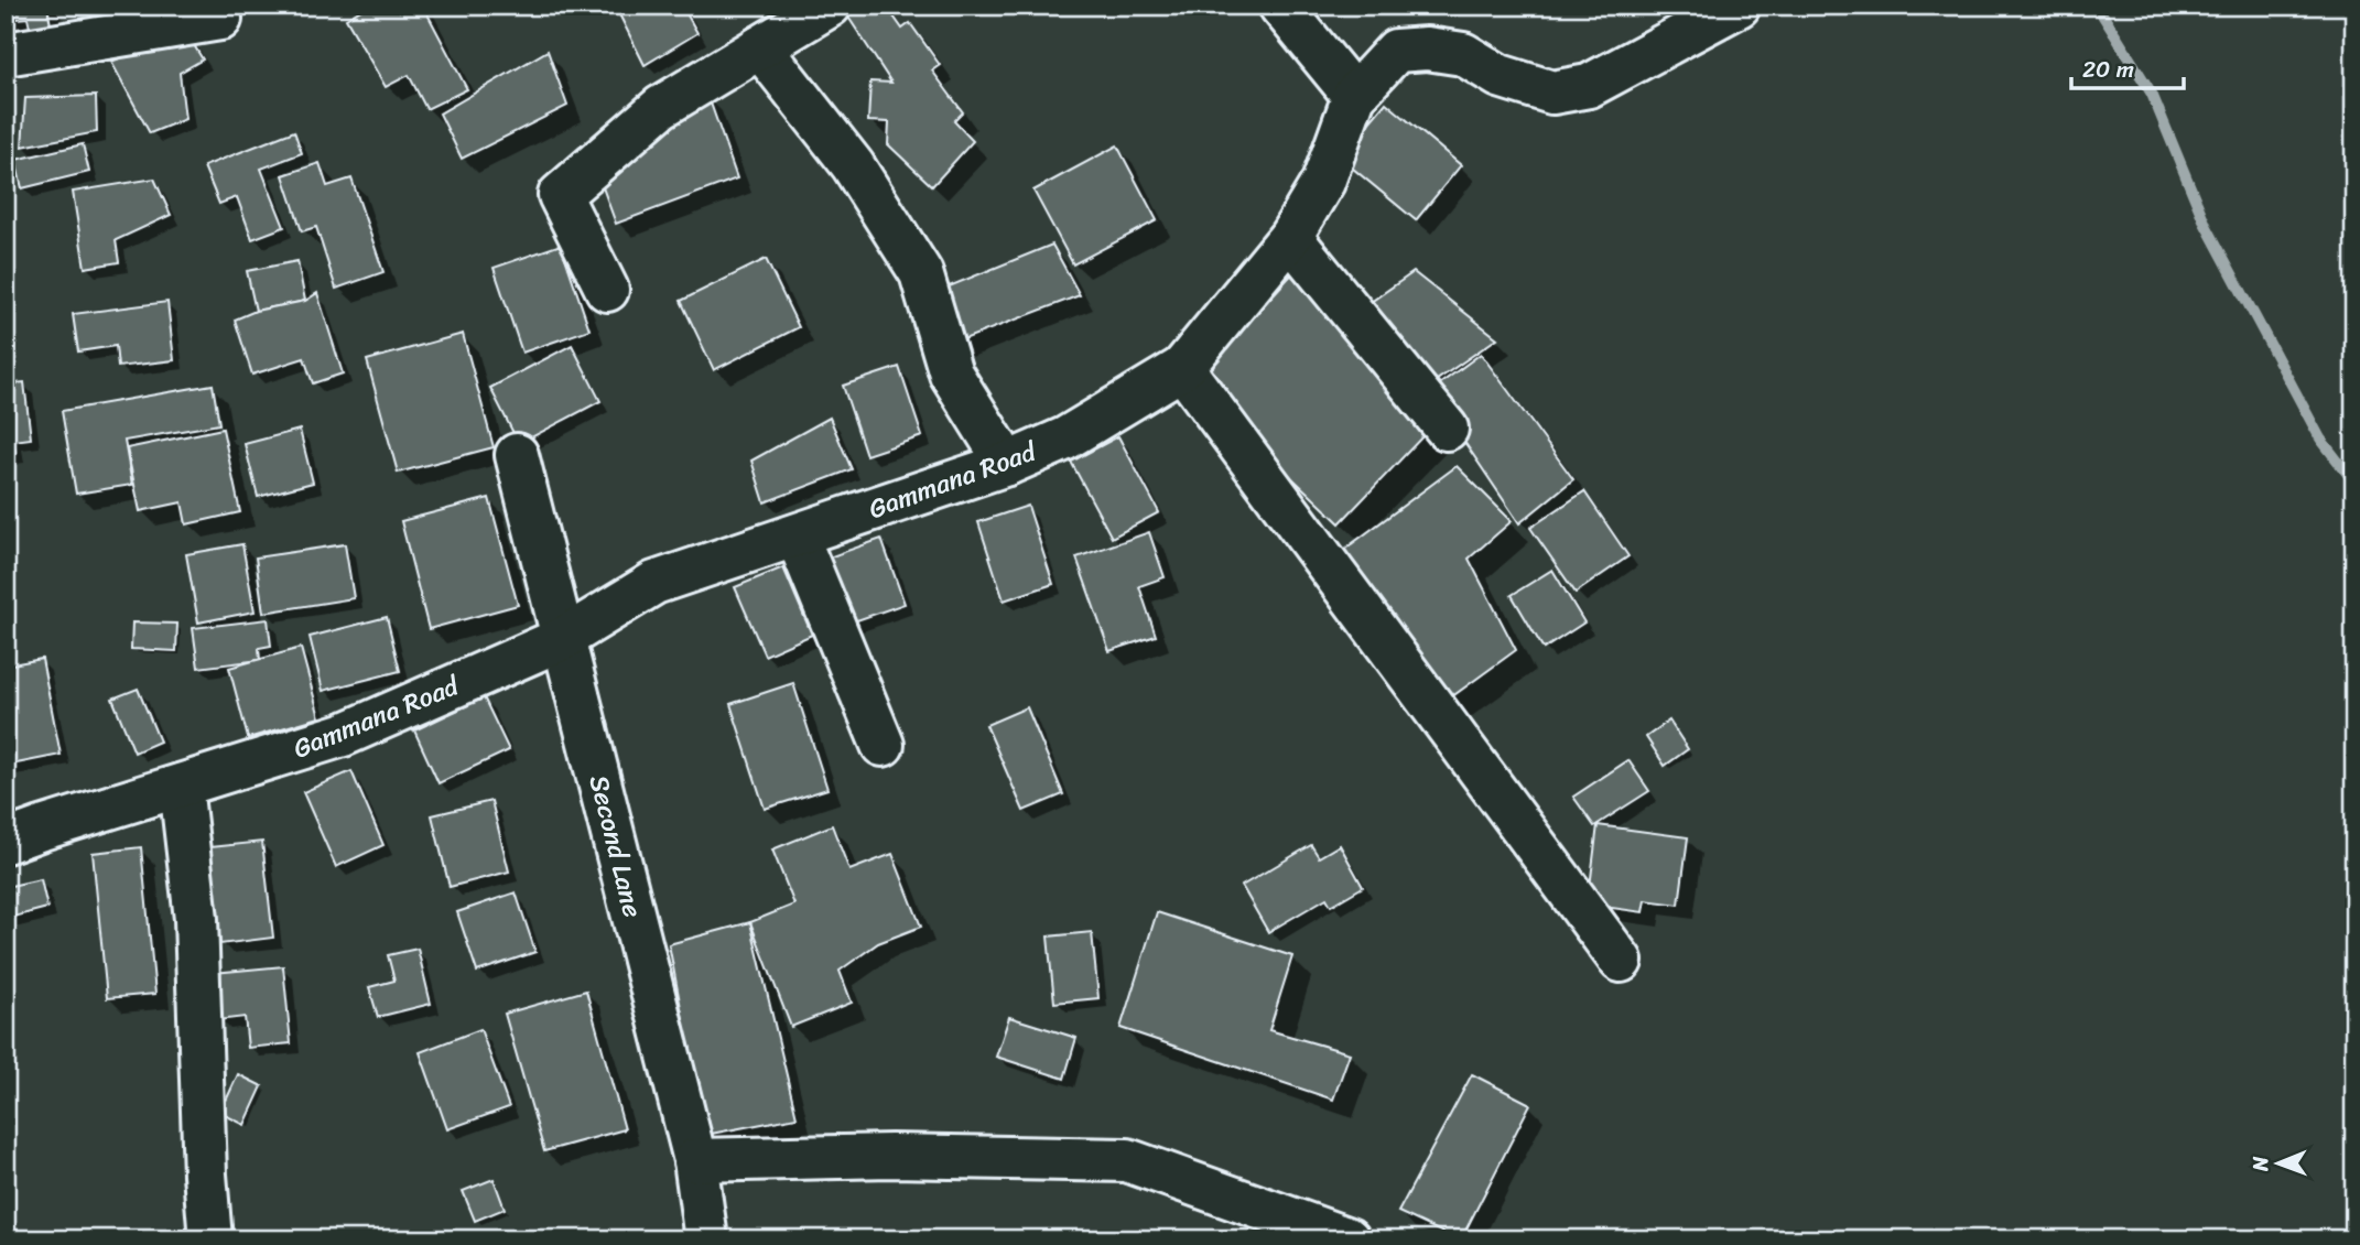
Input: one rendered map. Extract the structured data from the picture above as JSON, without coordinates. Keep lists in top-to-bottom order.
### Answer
{
  "streets": {
    "street": ["Gammana Road", "Second Lane"]
  },
  "crossings": [
    ["Gammana Road", "Second Lane"]
  ],
  "scale_bar": "20 m",
  "north": "left"
}
